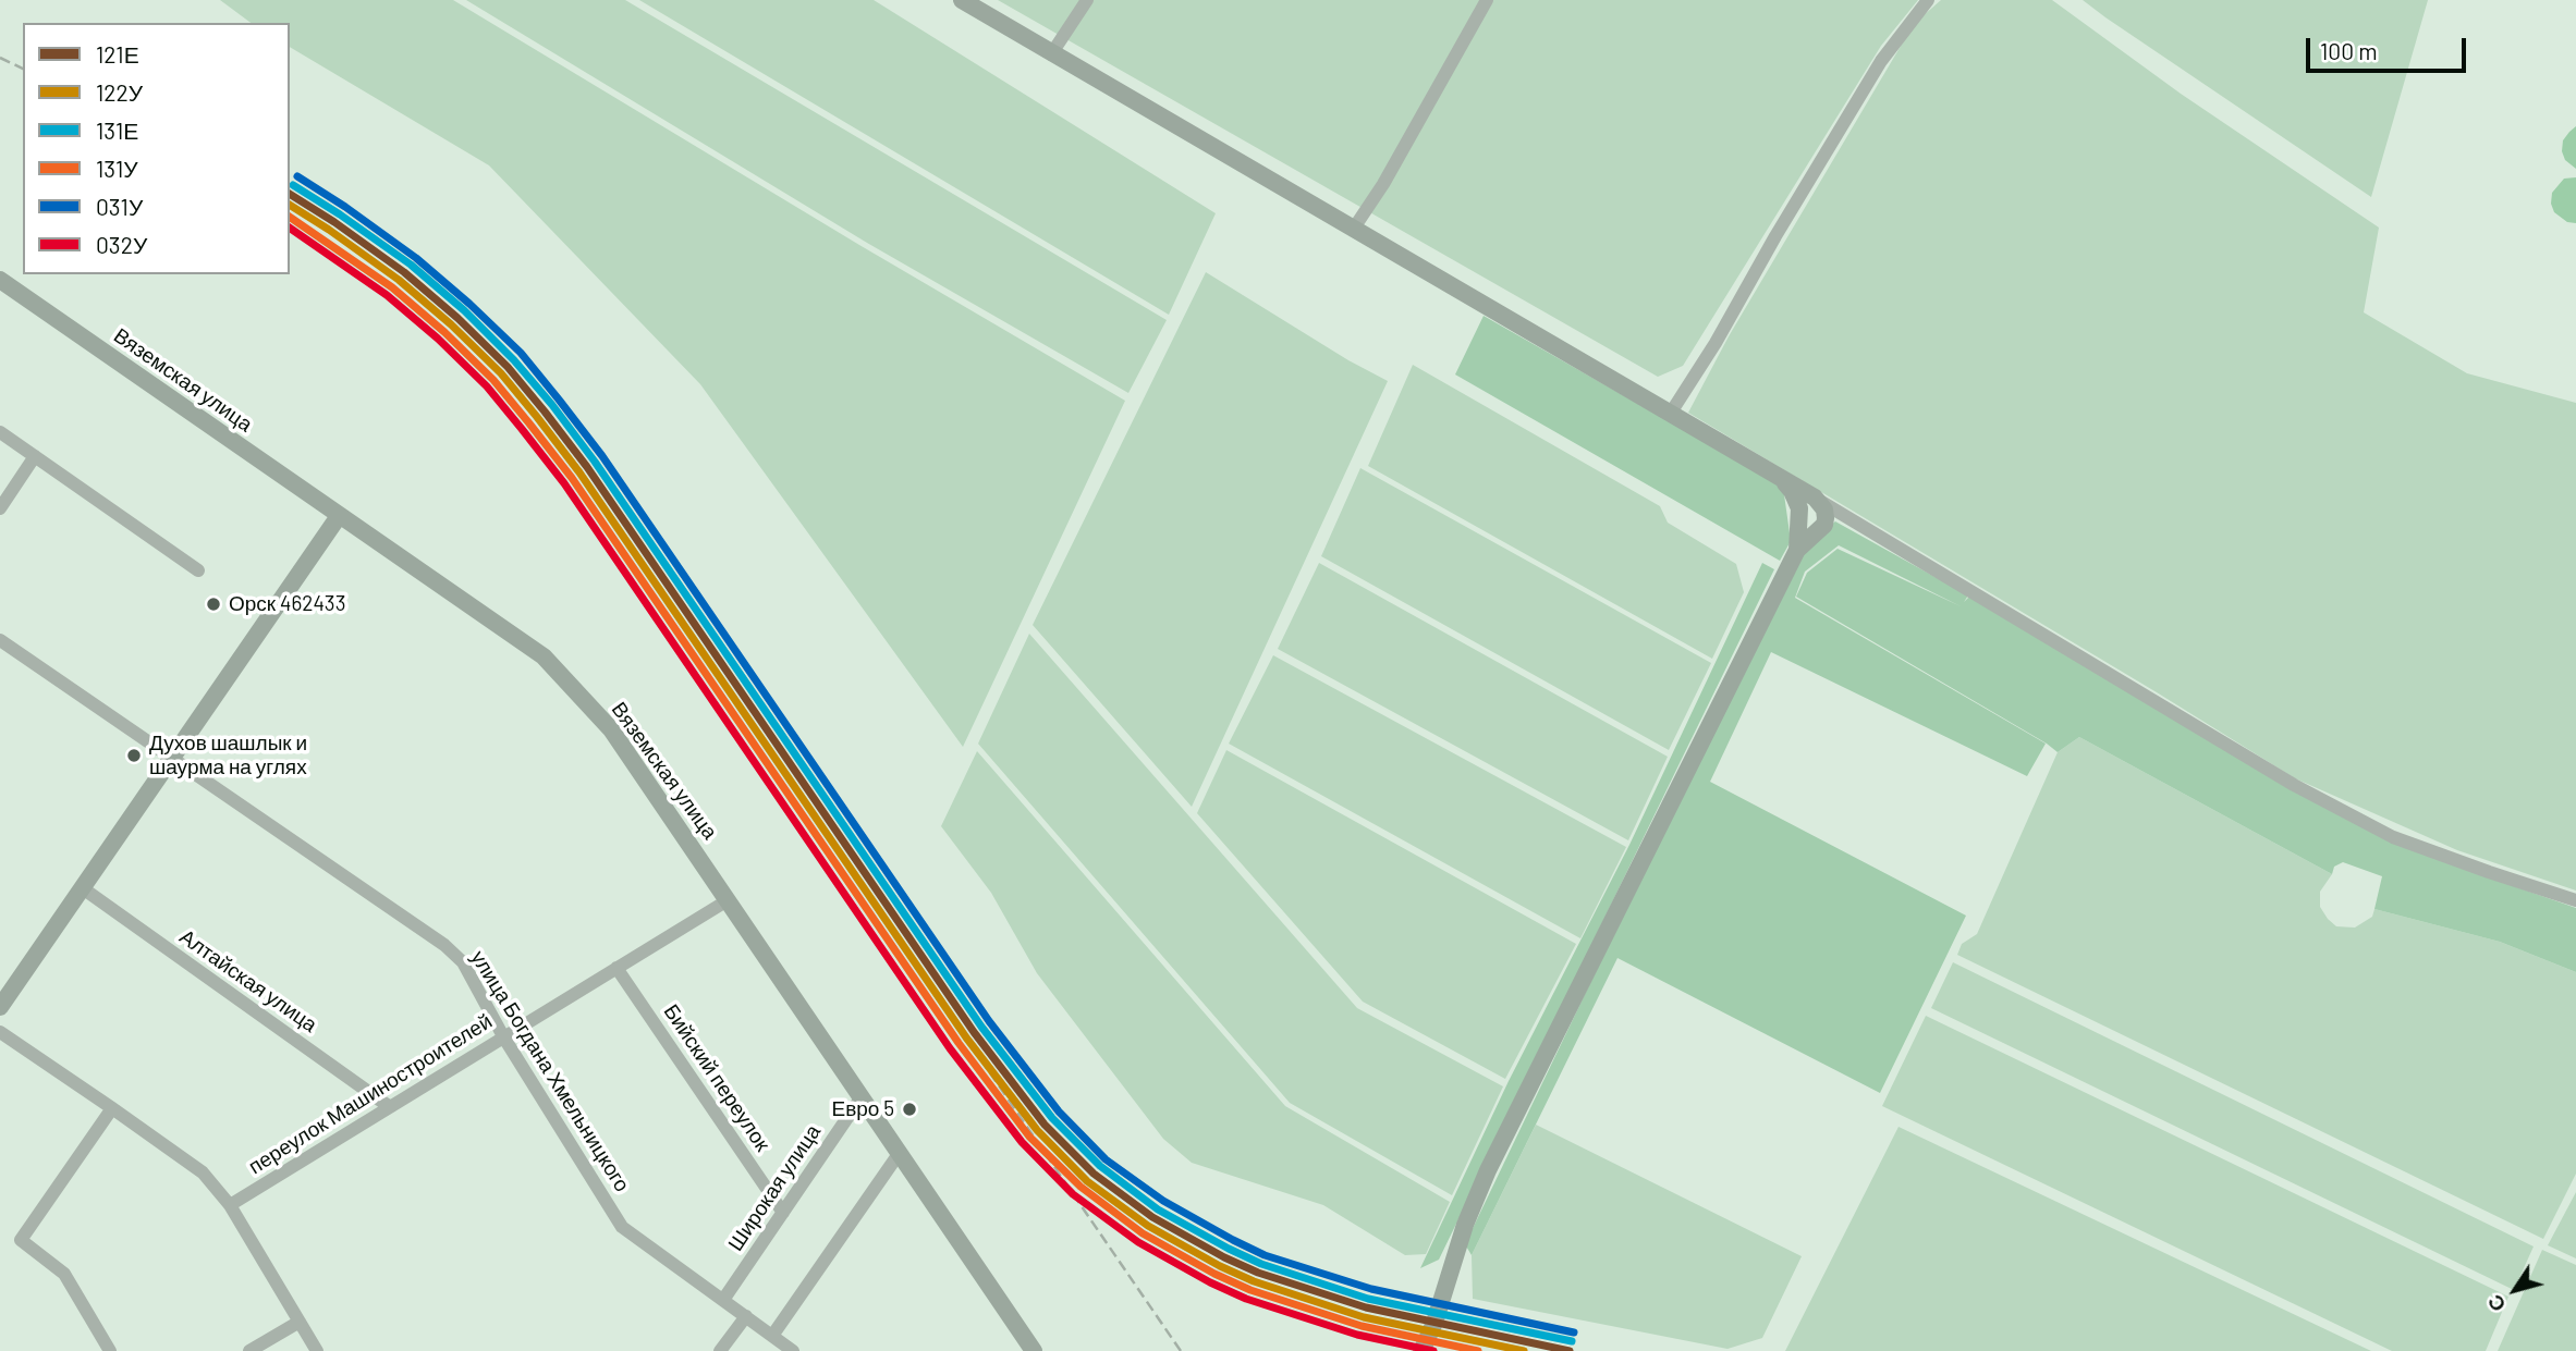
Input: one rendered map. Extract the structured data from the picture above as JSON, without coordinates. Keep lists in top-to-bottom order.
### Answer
{
  "streets": {
    "main road": ["Вяземская улица"],
    "street": [
      "Алтайская улица",
      "улица Богдана Хмельницкого",
      "Бийский переулок",
      "переулок Машиностроителей",
      "Широкая улица"
    ]
  },
  "crossings": [
    ["Вяземская улица", "переулок Машиностроителей"],
    ["Вяземская улица", "Широкая улица"],
    ["Алтайская улица", "переулок Машиностроителей"],
    ["улица Богдана Хмельницкого", "переулок Машиностроителей"],
    ["улица Богдана Хмельницкого", "Широкая улица"],
    ["Бийский переулок", "переулок Машиностроителей"],
    ["Бийский переулок", "Широкая улица"]
  ],
  "places": ["Орск 462433", "Духов шашлык и шаурма на углях", "Евро 5"],
  "lines": [
    "transit line 031У",
    "transit line 131Е",
    "transit line 121Е",
    "transit line 122У",
    "transit line 131У",
    "transit line 032У"
  ],
  "legend": [
    "121Е",
    "122У",
    "131Е",
    "131У",
    "031У",
    "032У"
  ],
  "scale_bar": "100 m",
  "north": "bottom left"
}
